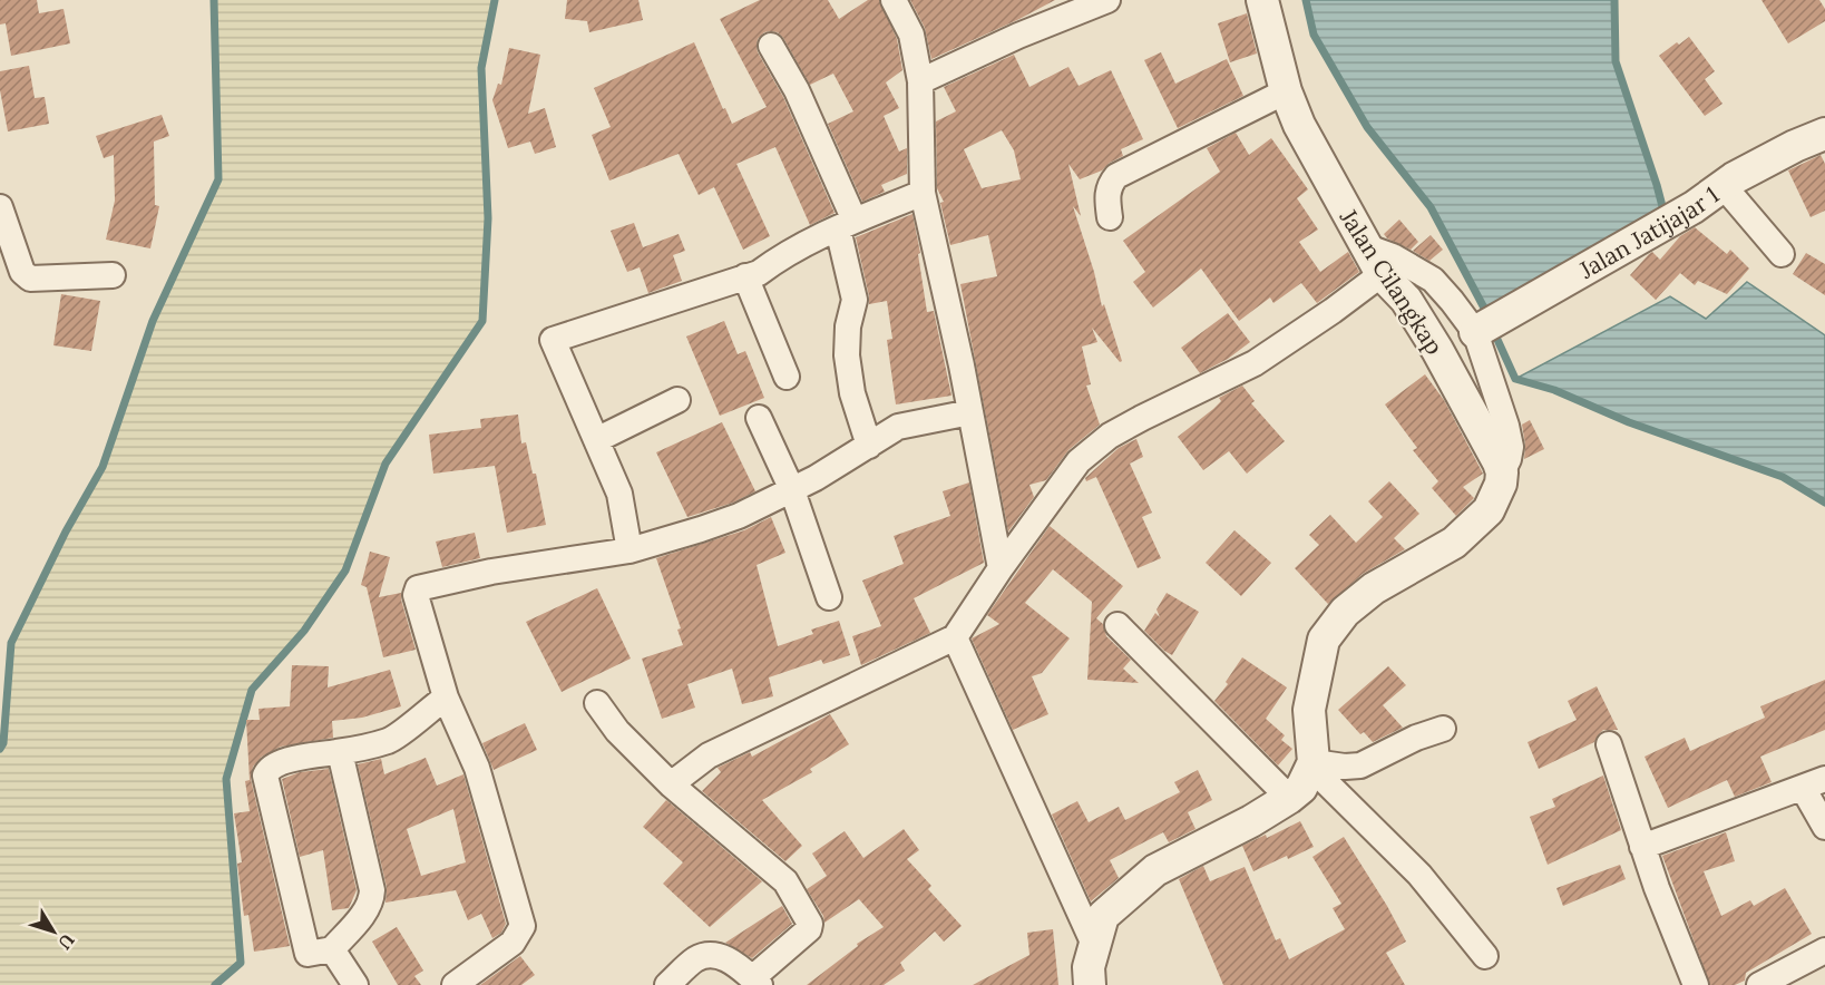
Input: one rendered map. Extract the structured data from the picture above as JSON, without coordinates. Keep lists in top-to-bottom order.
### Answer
{
  "streets": {
    "street": ["Jalan Jatijajar 1", "Jalan Cilangkap"]
  },
  "north": "bottom right"
}
